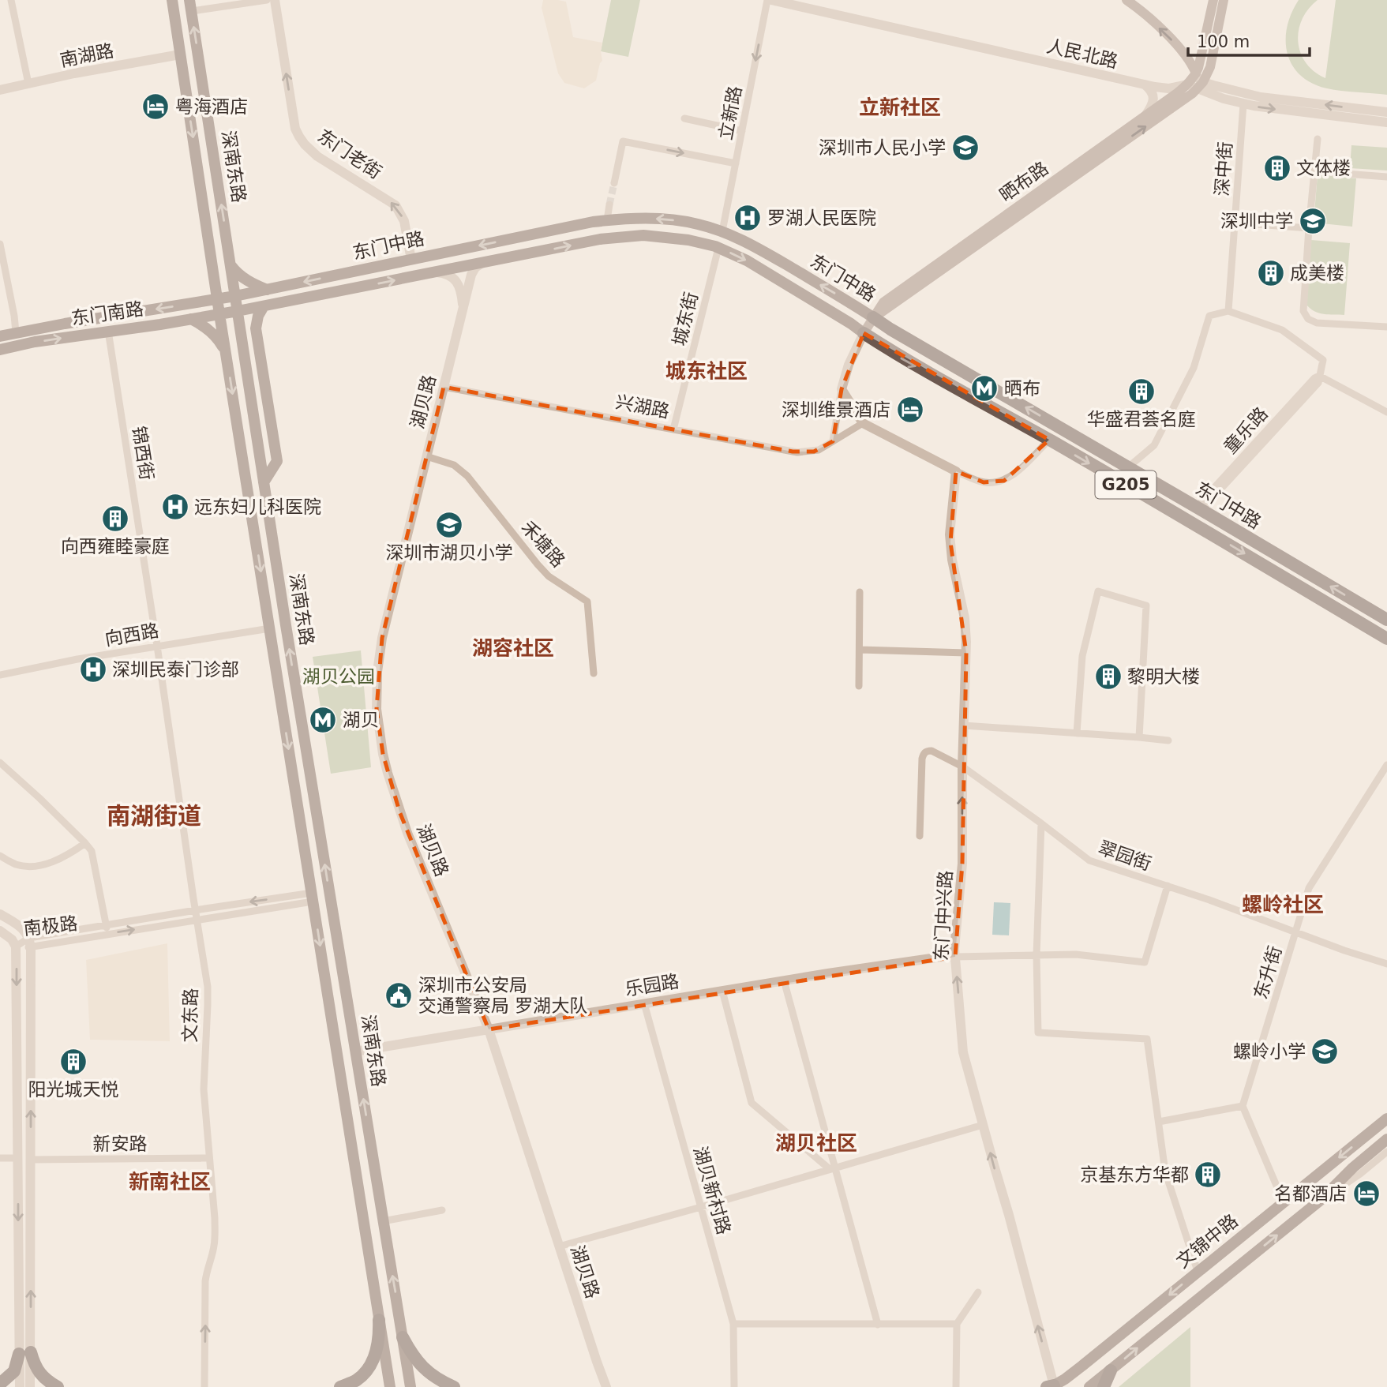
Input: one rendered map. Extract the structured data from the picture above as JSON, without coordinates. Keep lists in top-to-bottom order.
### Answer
{
  "streets": {
    "highway": ["东门中路", "G205"],
    "main road": [
      "深南东路",
      "晒布路",
      "东门南路",
      "文锦中路"
    ],
    "street": [
      "人民北路",
      "南湖路",
      "立新路",
      "东门老街",
      "深中街",
      "城东街",
      "湖贝路",
      "兴湖路",
      "童乐路",
      "锦西街",
      "禾塘路",
      "向西路",
      "翠园街",
      "东门中兴路",
      "南极路",
      "东升街",
      "乐园路",
      "文东路",
      "新安路",
      "湖贝新村路"
    ]
  },
  "crossings": [
    ["人民北路", "立新路"],
    ["人民北路", "深中街"],
    ["人民北路", "晒布路"],
    ["南湖路", "深南东路"],
    ["立新路", "东门中路"],
    ["东门老街", "东门中路"],
    ["深南东路", "东门中路"],
    ["深南东路", "东门南路"],
    ["深南东路", "向西路"],
    ["深南东路", "南极路"],
    ["深南东路", "乐园路"],
    ["晒布路", "东门中路"],
    ["东门中路", "东门南路"],
    ["东门中路", "城东街"],
    ["东门中路", "湖贝路"],
    ["东门中路", "童乐路"],
    ["东门南路", "锦西街"],
    ["城东街", "兴湖路"],
    ["湖贝路", "兴湖路"],
    ["湖贝路", "禾塘路"],
    ["湖贝路", "乐园路"],
    ["锦西街", "向西路"],
    ["锦西街", "文东路"],
    ["向西路", "文东路"],
    ["翠园街", "东门中兴路"],
    ["翠园街", "东升街"],
    ["东门中兴路", "乐园路"],
    ["东门中兴路", "文锦中路"],
    ["南极路", "文东路"],
    ["乐园路", "湖贝新村路"],
    ["文东路", "新安路"]
  ],
  "one_way": ["立新路", "东门老街", "东门中兴路"],
  "districts": [
    "立新社区",
    "城东社区",
    "湖容社区",
    "南湖街道",
    "螺岭社区",
    "湖贝社区",
    "新南社区"
  ],
  "parks": ["湖贝公园"],
  "places": {
    "hotel": ["粤海酒店", "深圳维景酒店", "名都酒店"],
    "school or university": [
      "深圳市人民小学",
      "深圳中学",
      "深圳市湖贝小学",
      "螺岭小学"
    ],
    "building": [
      "文体楼",
      "成美楼",
      "华盛君荟名庭",
      "向西雍睦豪庭",
      "黎明大楼",
      "阳光城天悦",
      "京基东方华都"
    ],
    "hospital": ["罗湖人民医院", "远东妇儿科医院", "深圳民泰门诊部"],
    "metro station": ["晒布", "湖贝"],
    "public building": ["深圳市公安局 交通警察局 罗湖大队"]
  },
  "scale_bar": "100 m"
}
